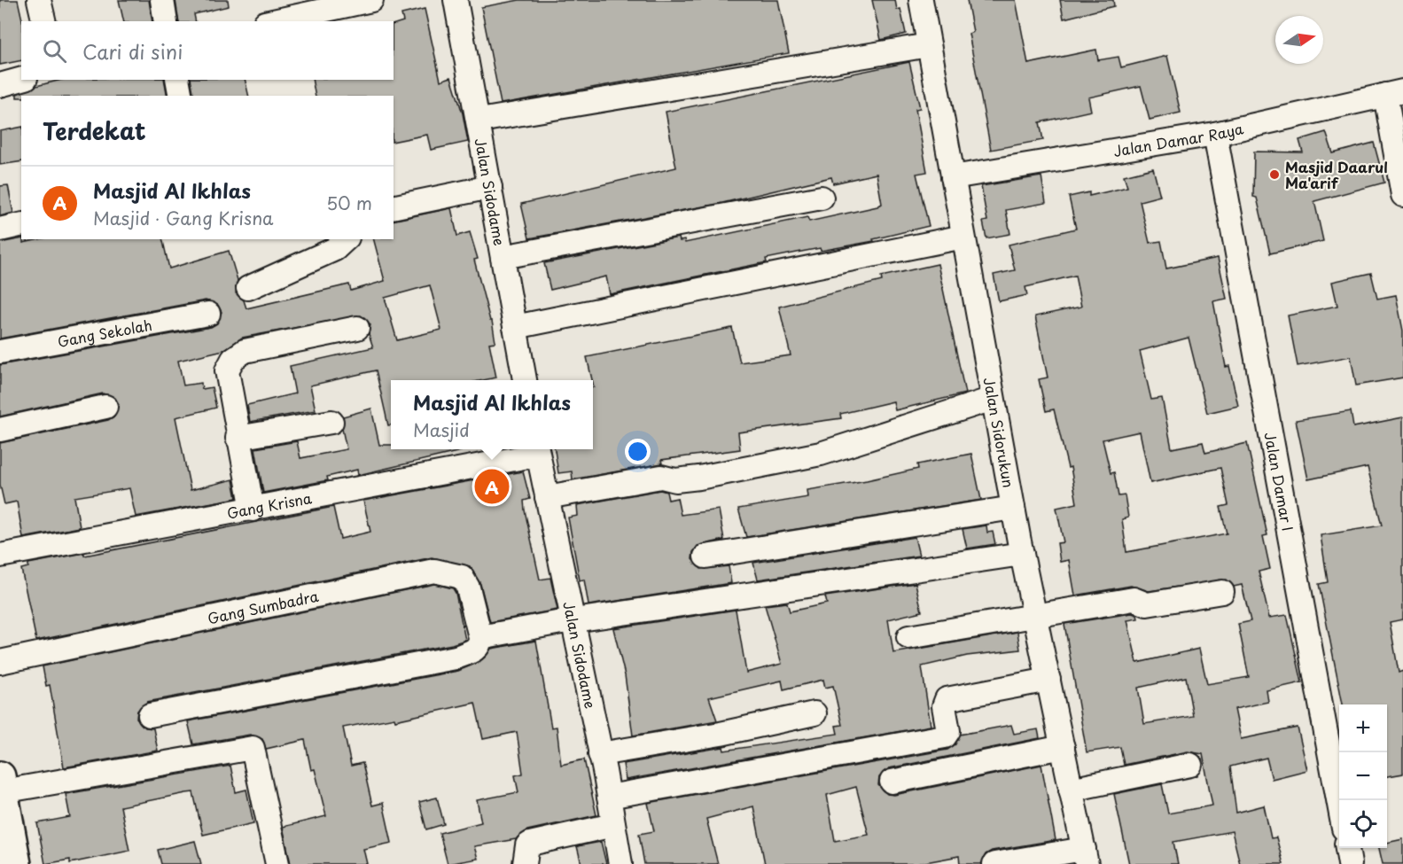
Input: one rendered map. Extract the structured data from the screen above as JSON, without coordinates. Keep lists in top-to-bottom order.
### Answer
{
  "streets": {
    "street": [
      "Jalan Damar Raya",
      "Jalan Sidodame",
      "Gang Sekolah",
      "Jalan Sidorukun",
      "Jalan Damar I",
      "Gang Krisna",
      "Gang Sumbadra"
    ]
  },
  "crossings": [
    ["Jalan Damar Raya", "Jalan Sidorukun"],
    ["Jalan Damar Raya", "Jalan Damar I"],
    ["Jalan Sidodame", "Gang Krisna"]
  ],
  "places": ["Masjid Daarul Ma'arif"],
  "north": "right",
  "page": {
    "search": "Cari di sini",
    "heading": "Terdekat",
    "list": [
      {
        "mark": "A",
        "name": "Masjid Al Ikhlas",
        "note": "Masjid · Gang Krisna",
        "value": "50 m"
      }
    ],
    "popup": ["Masjid Al Ikhlas", "Masjid"],
    "pins": "A",
    "map_buttons": ["+", "−"]
  }
}
